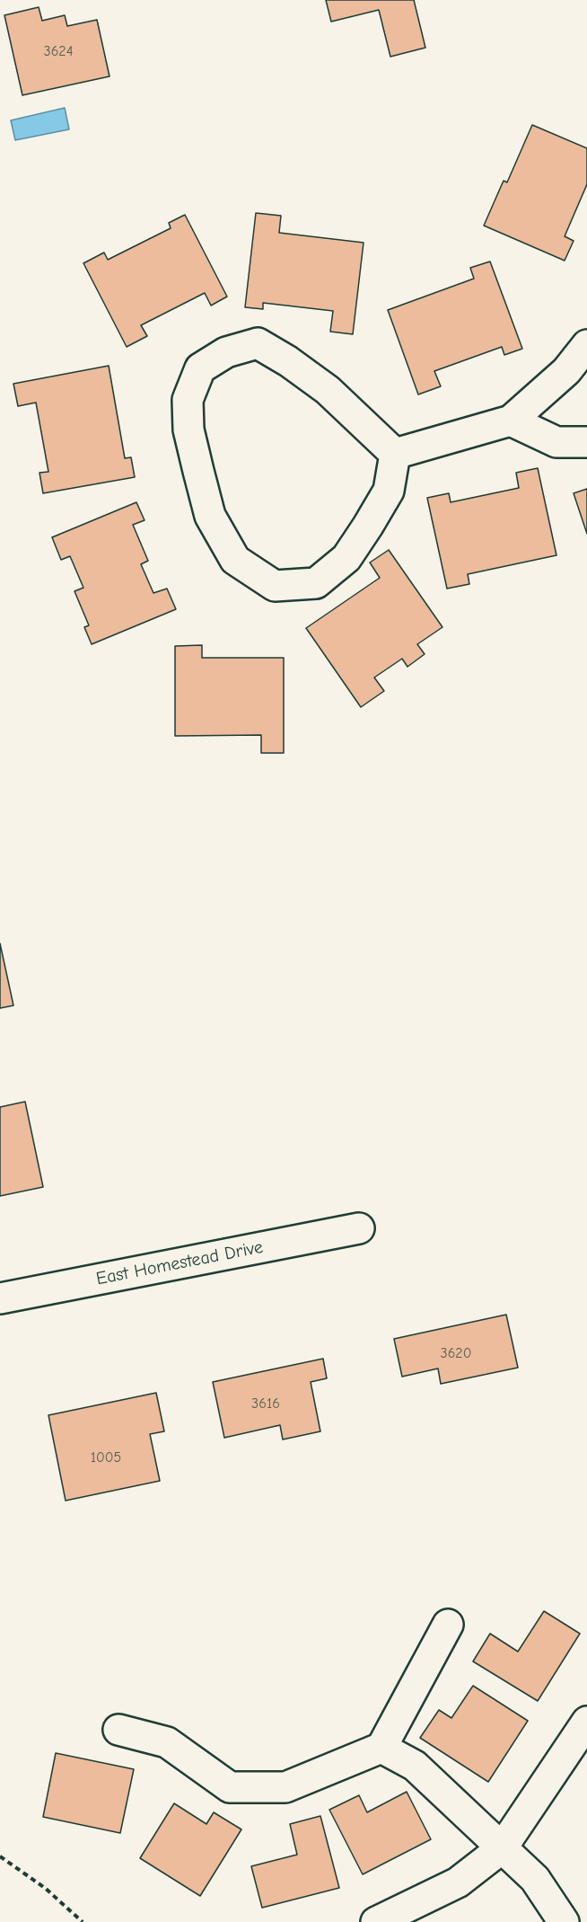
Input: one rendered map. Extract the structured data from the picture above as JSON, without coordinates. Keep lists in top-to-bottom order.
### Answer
{
  "streets": {
    "street": ["East Homestead Drive"]
  },
  "house_numbers": [
    "3624",
    "3620",
    "3616",
    "1005"
  ]
}
